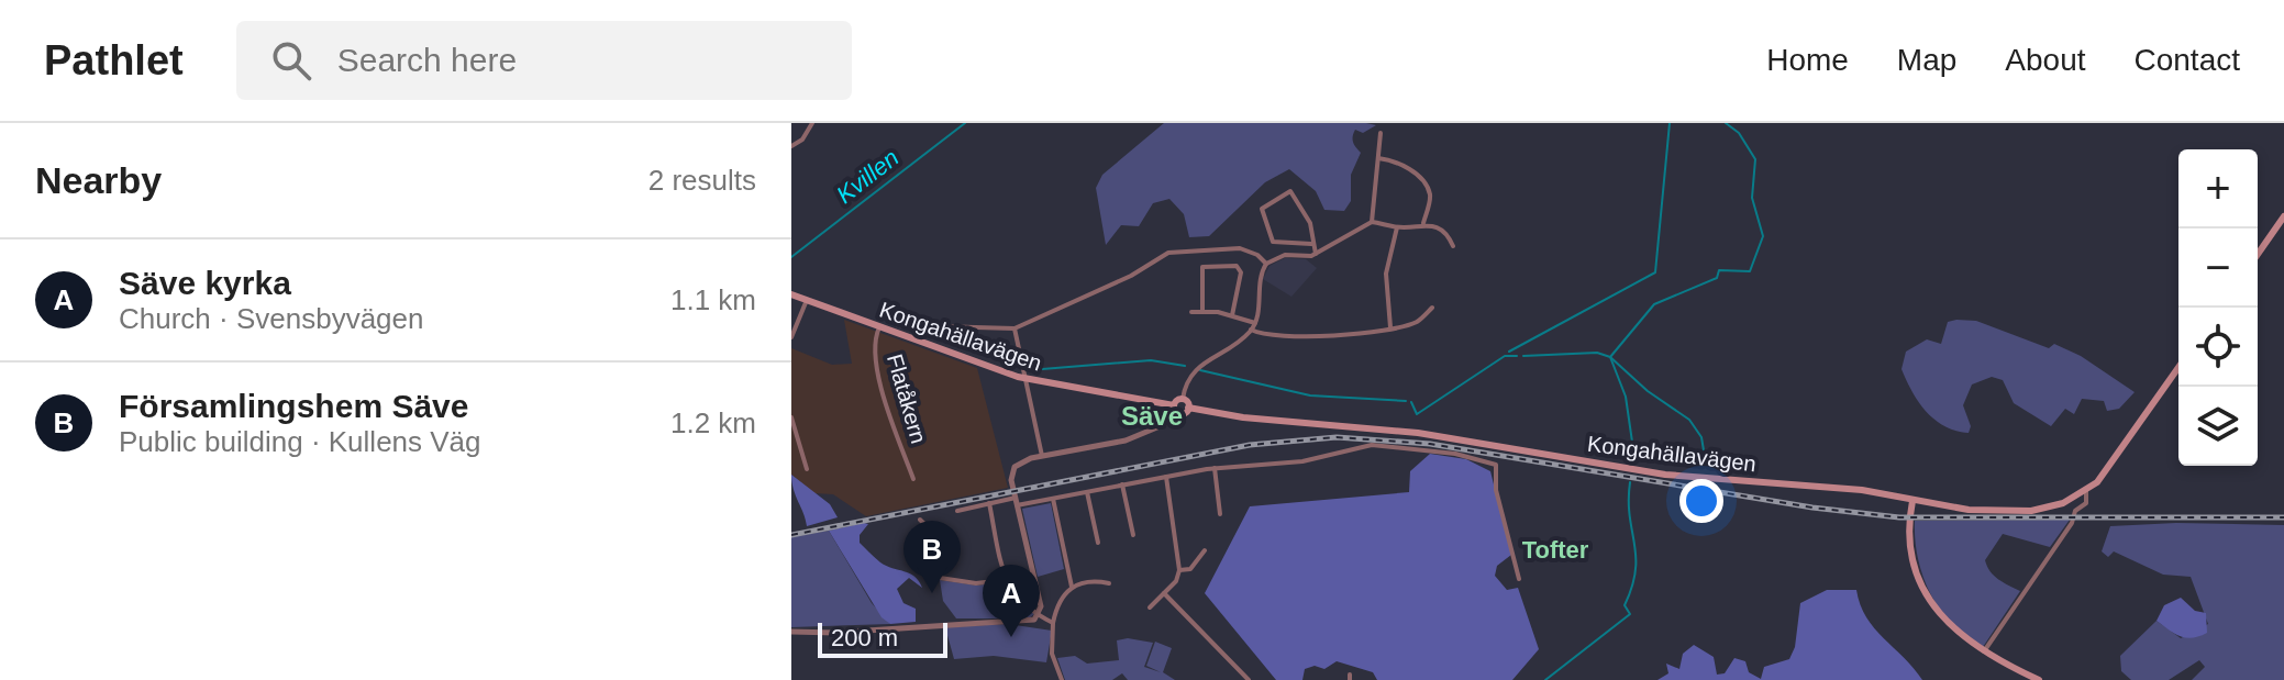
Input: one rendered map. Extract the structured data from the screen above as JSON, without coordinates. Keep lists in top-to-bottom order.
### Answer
{
  "streets": {
    "main road": ["Kongahällavägen"],
    "street": ["Flatåkern"]
  },
  "crossings": [
    ["Kongahällavägen", "Flatåkern"]
  ],
  "districts": ["Säve", "Tofter"],
  "water": ["Kvillen"],
  "scale_bar": "200 m",
  "page": {
    "header": "Pathlet",
    "search": "Search here",
    "nav": [
      "Home",
      "Map",
      "About",
      "Contact"
    ],
    "heading": ["Nearby", "2 results"],
    "map_buttons": ["+", "−"],
    "list": [
      {
        "mark": "A",
        "name": "Säve kyrka",
        "note": "Church · Svensbyvägen",
        "value": "1.1 km"
      },
      {
        "mark": "B",
        "name": "Församlingshem Säve",
        "note": "Public building · Kullens Väg",
        "value": "1.2 km"
      }
    ],
    "pins": ["B", "A"],
    "scale": "200 m"
  }
}
